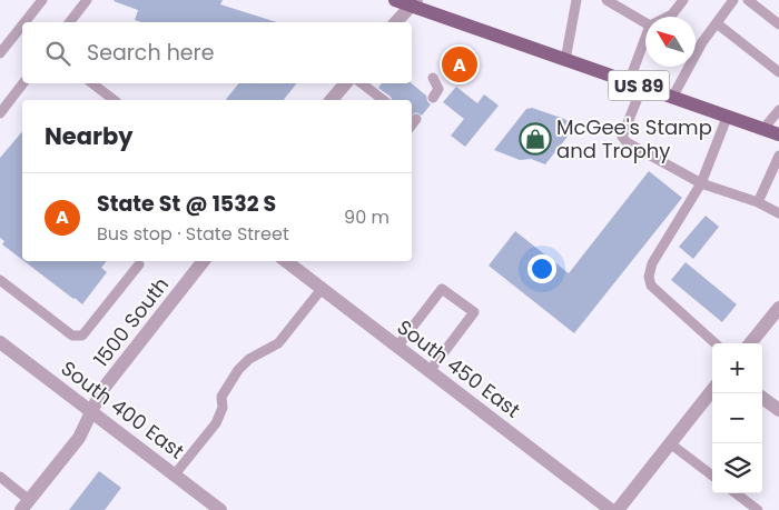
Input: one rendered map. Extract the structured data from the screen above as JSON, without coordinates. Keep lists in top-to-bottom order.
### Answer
{
  "streets": {
    "main road": ["US 89"],
    "street": ["1500 South", "South 450 East", "South 400 East"]
  },
  "crossings": [
    ["1500 South", "South 400 East"]
  ],
  "places": {
    "shop": ["McGee's Stamp and Trophy"]
  },
  "north": "top left",
  "page": {
    "search": "Search here",
    "pins": "A",
    "heading": "Nearby",
    "list": [
      {
        "mark": "A",
        "name": "State St @ 1532 S",
        "note": "Bus stop · State Street",
        "value": "90 m"
      }
    ],
    "map_buttons": ["+", "−"]
  }
}
